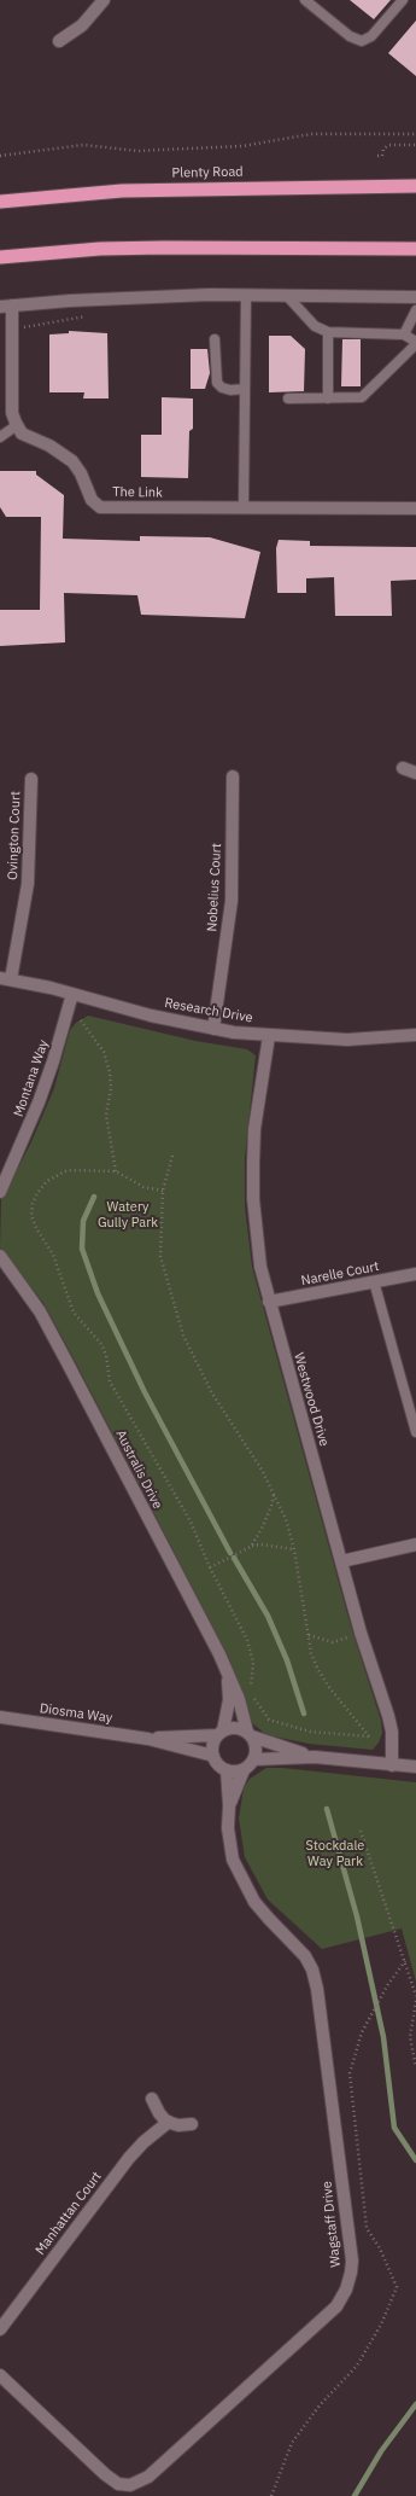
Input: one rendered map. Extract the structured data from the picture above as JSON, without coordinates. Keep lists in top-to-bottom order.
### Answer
{
  "streets": {
    "highway": ["Plenty Road"],
    "street": [
      "The Link",
      "Ovington Court",
      "Nobelius Court",
      "Research Drive",
      "Montana Way",
      "Narelle Court",
      "Westwood Drive",
      "Australis Drive",
      "Diosma Way",
      "Manhattan Court",
      "Wagstaff Drive"
    ]
  },
  "crossings": [
    ["Ovington Court", "Research Drive"],
    ["Nobelius Court", "Research Drive"],
    ["Research Drive", "Montana Way"],
    ["Research Drive", "Westwood Drive"],
    ["Narelle Court", "Westwood Drive"],
    ["Australis Drive", "Diosma Way"],
    ["Australis Drive", "Wagstaff Drive"],
    ["Diosma Way", "Wagstaff Drive"]
  ],
  "parks": ["Watery Gully Park", "Stockdale Way Park"]
}
